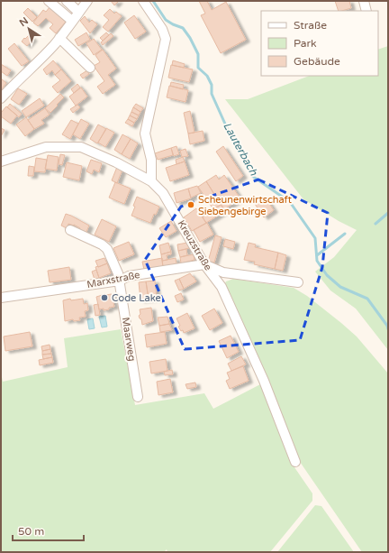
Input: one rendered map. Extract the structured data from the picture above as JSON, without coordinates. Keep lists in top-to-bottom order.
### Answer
{
  "streets": {
    "street": ["Kreuzstraße", "Marxstraße", "Maarweg"]
  },
  "crossings": [
    ["Kreuzstraße", "Marxstraße"],
    ["Marxstraße", "Maarweg"]
  ],
  "water": ["Lauterbach"],
  "places": ["Scheunenwirtschaft Siebengebirge", "Code Lake"],
  "legend": ["Straße", "Park", "Gebäude"],
  "scale_bar": "50 m",
  "north": "top left"
}
